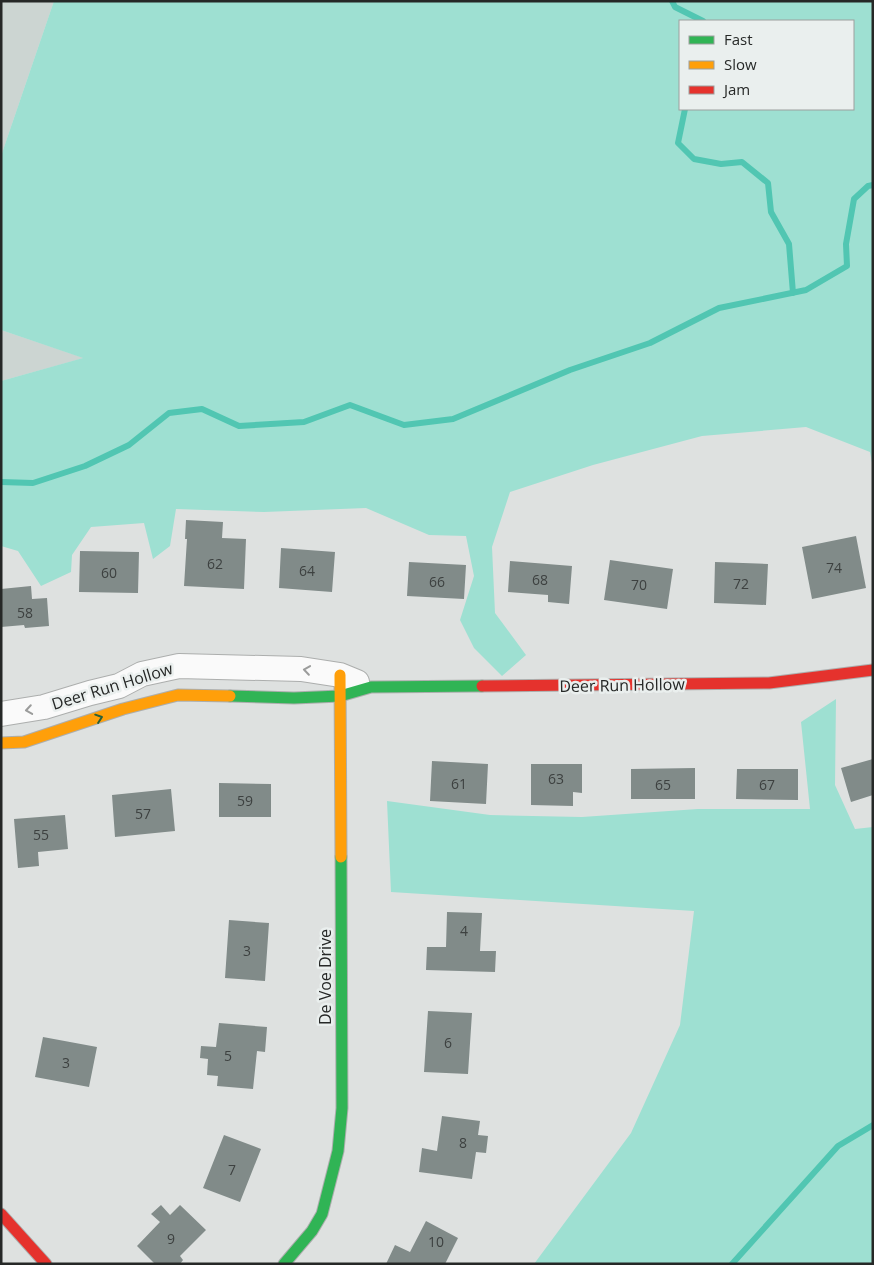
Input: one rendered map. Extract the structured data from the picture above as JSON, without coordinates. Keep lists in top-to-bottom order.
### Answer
{
  "streets": {
    "street": ["Deer Run Hollow", "De Voe Drive"]
  },
  "crossings": [
    ["Deer Run Hollow", "De Voe Drive"]
  ],
  "house_numbers": [
    "62",
    "74",
    "64",
    "60",
    "68",
    "66",
    "72",
    "70",
    "58",
    "63",
    "61",
    "65",
    "67",
    "59",
    "57",
    "55",
    "4",
    "3",
    "6",
    "5",
    "3",
    "8",
    "7",
    "9",
    "10"
  ],
  "legend": ["Fast", "Slow", "Jam"]
}
